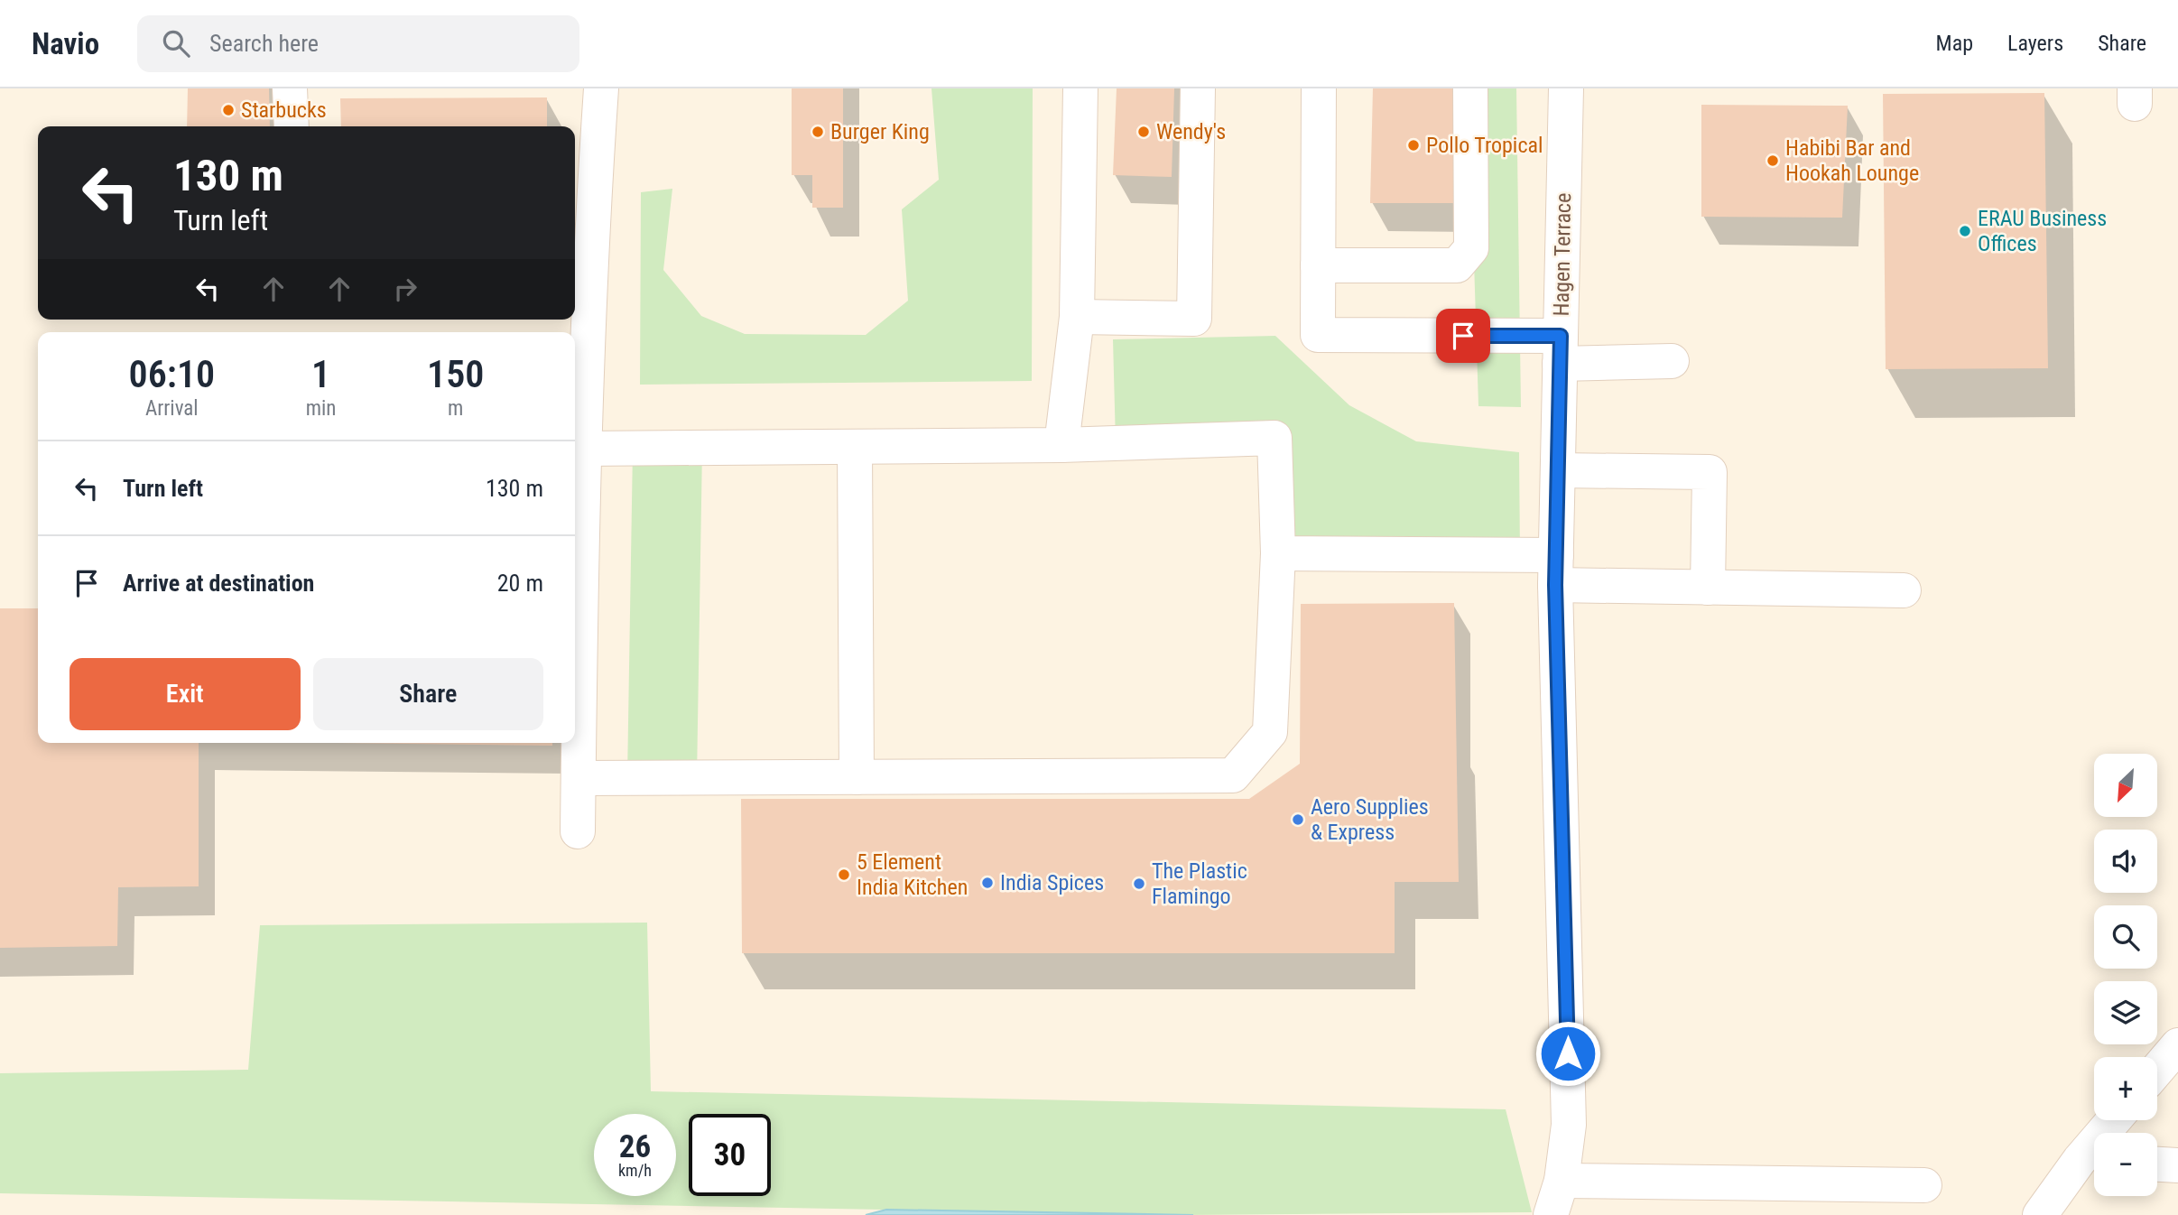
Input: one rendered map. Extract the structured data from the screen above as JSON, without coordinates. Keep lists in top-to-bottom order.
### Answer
{
  "streets": {
    "street": ["Hagen Terrace"]
  },
  "places": [
    "Starbucks",
    "Burger King",
    "Wendy's",
    "Pollo Tropical",
    "Habibi Bar and Hookah Lounge",
    "ERAU Business Offices",
    "Aero Supplies & Express",
    "5 Element India Kitchen",
    "India Spices",
    "The Plastic Flamingo"
  ],
  "north": "bottom left",
  "page": {
    "header": "Navio",
    "search": "Search here",
    "nav": ["Map", "Layers", "Share"],
    "turn": ["130 m", "Turn left"],
    "eta": [
      "06:10",
      "Arrival",
      "1",
      "min",
      "150",
      "m"
    ],
    "list": [
      {
        "name": "Turn left",
        "value": "130 m"
      },
      {
        "name": "Arrive at destination",
        "value": "20 m"
      }
    ],
    "buttons": ["Exit", "Share"],
    "map_buttons": ["+", "−"],
    "speed": "26 km/h",
    "limit": "30"
  }
}
